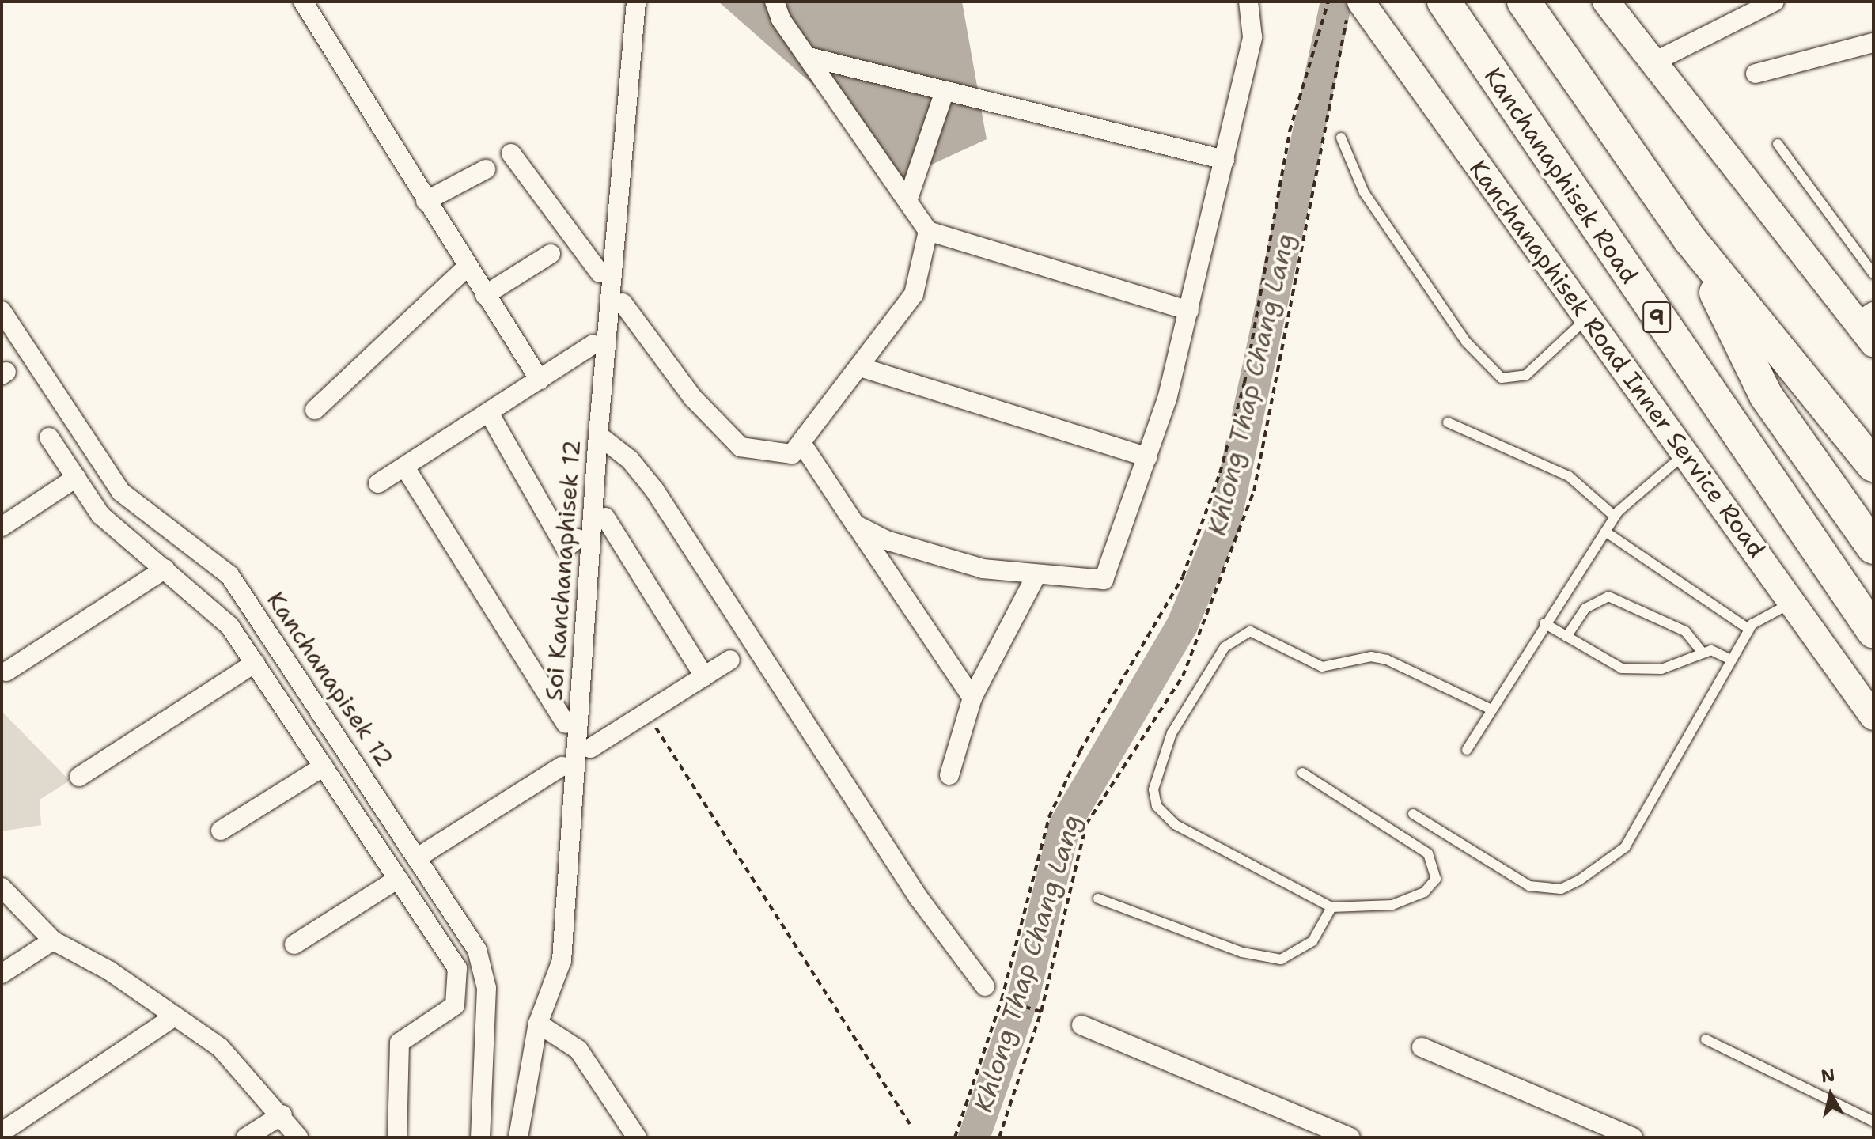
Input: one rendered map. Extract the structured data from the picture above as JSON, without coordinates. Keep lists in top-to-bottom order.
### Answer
{
  "streets": {
    "highway": ["Kanchanaphisek Road", "9"],
    "main road": ["Kanchanaphisek Road Inner Service Road"],
    "street": ["Soi Kanchanaphisek 12", "Kanchanapisek 12"]
  },
  "water": ["Khlong Thap Chang Lang"],
  "north": "top"
}
